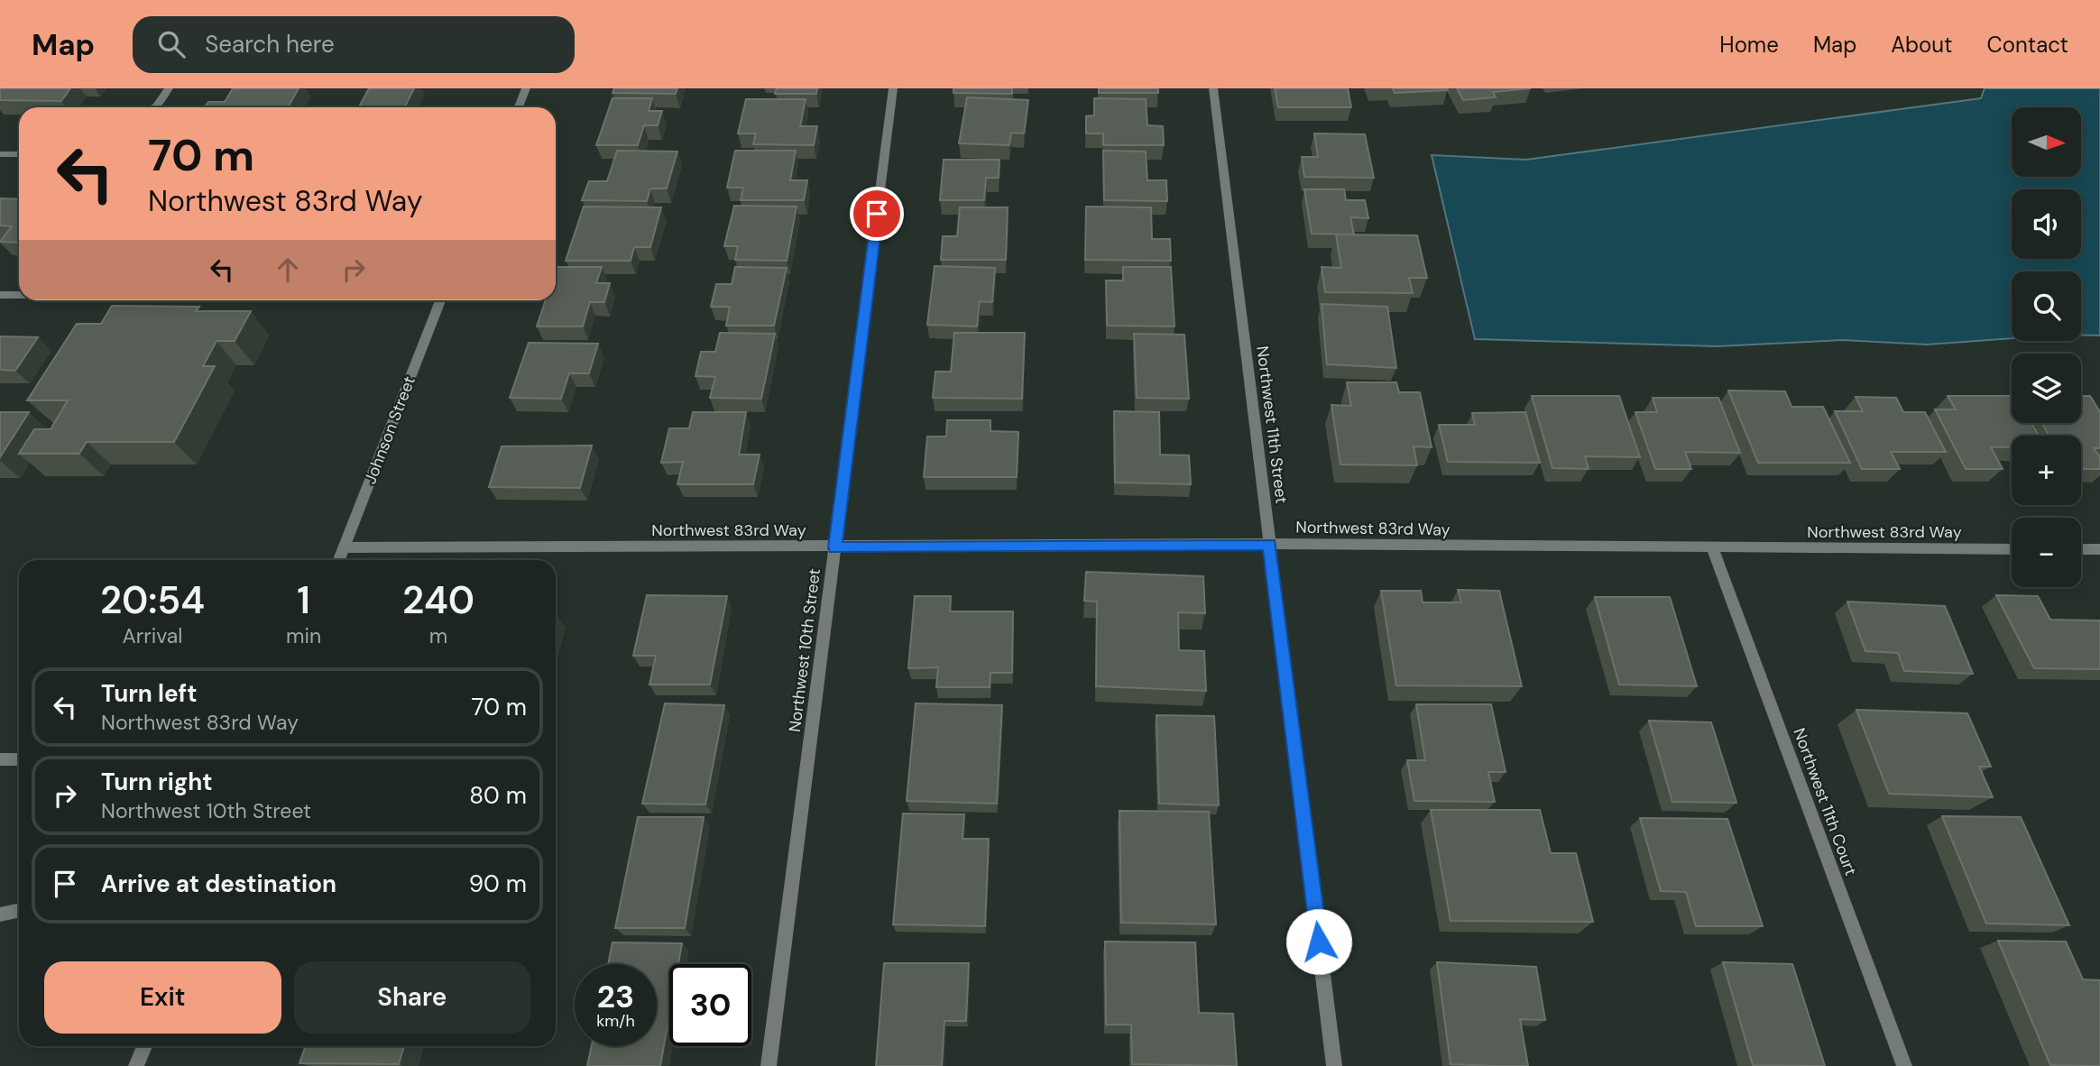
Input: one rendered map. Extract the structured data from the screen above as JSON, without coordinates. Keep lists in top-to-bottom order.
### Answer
{
  "streets": {
    "street": [
      "Northwest 11th Street",
      "Johnson Street",
      "Northwest 83rd Way",
      "Northwest 10th Street",
      "Northwest 11th Court"
    ]
  },
  "crossings": [
    ["Northwest 11th Street", "Northwest 83rd Way"],
    ["Johnson Street", "Northwest 83rd Way"],
    ["Northwest 83rd Way", "Northwest 10th Street"],
    ["Northwest 83rd Way", "Northwest 11th Court"]
  ],
  "north": "right",
  "page": {
    "header": "Map",
    "search": "Search here",
    "nav": [
      "Home",
      "Map",
      "About",
      "Contact"
    ],
    "map_buttons": ["+", "−"],
    "turn": ["70 m", "Northwest 83rd Way"],
    "eta": [
      "20:54",
      "Arrival",
      "1",
      "min",
      "240",
      "m"
    ],
    "list": [
      {
        "name": "Turn left",
        "note": "Northwest 83rd Way",
        "value": "70 m"
      },
      {
        "name": "Turn right",
        "note": "Northwest 10th Street",
        "value": "80 m"
      },
      {
        "name": "Arrive at destination",
        "value": "90 m"
      }
    ],
    "buttons": ["Exit", "Share"],
    "speed": "23 km/h",
    "limit": "30"
  }
}
